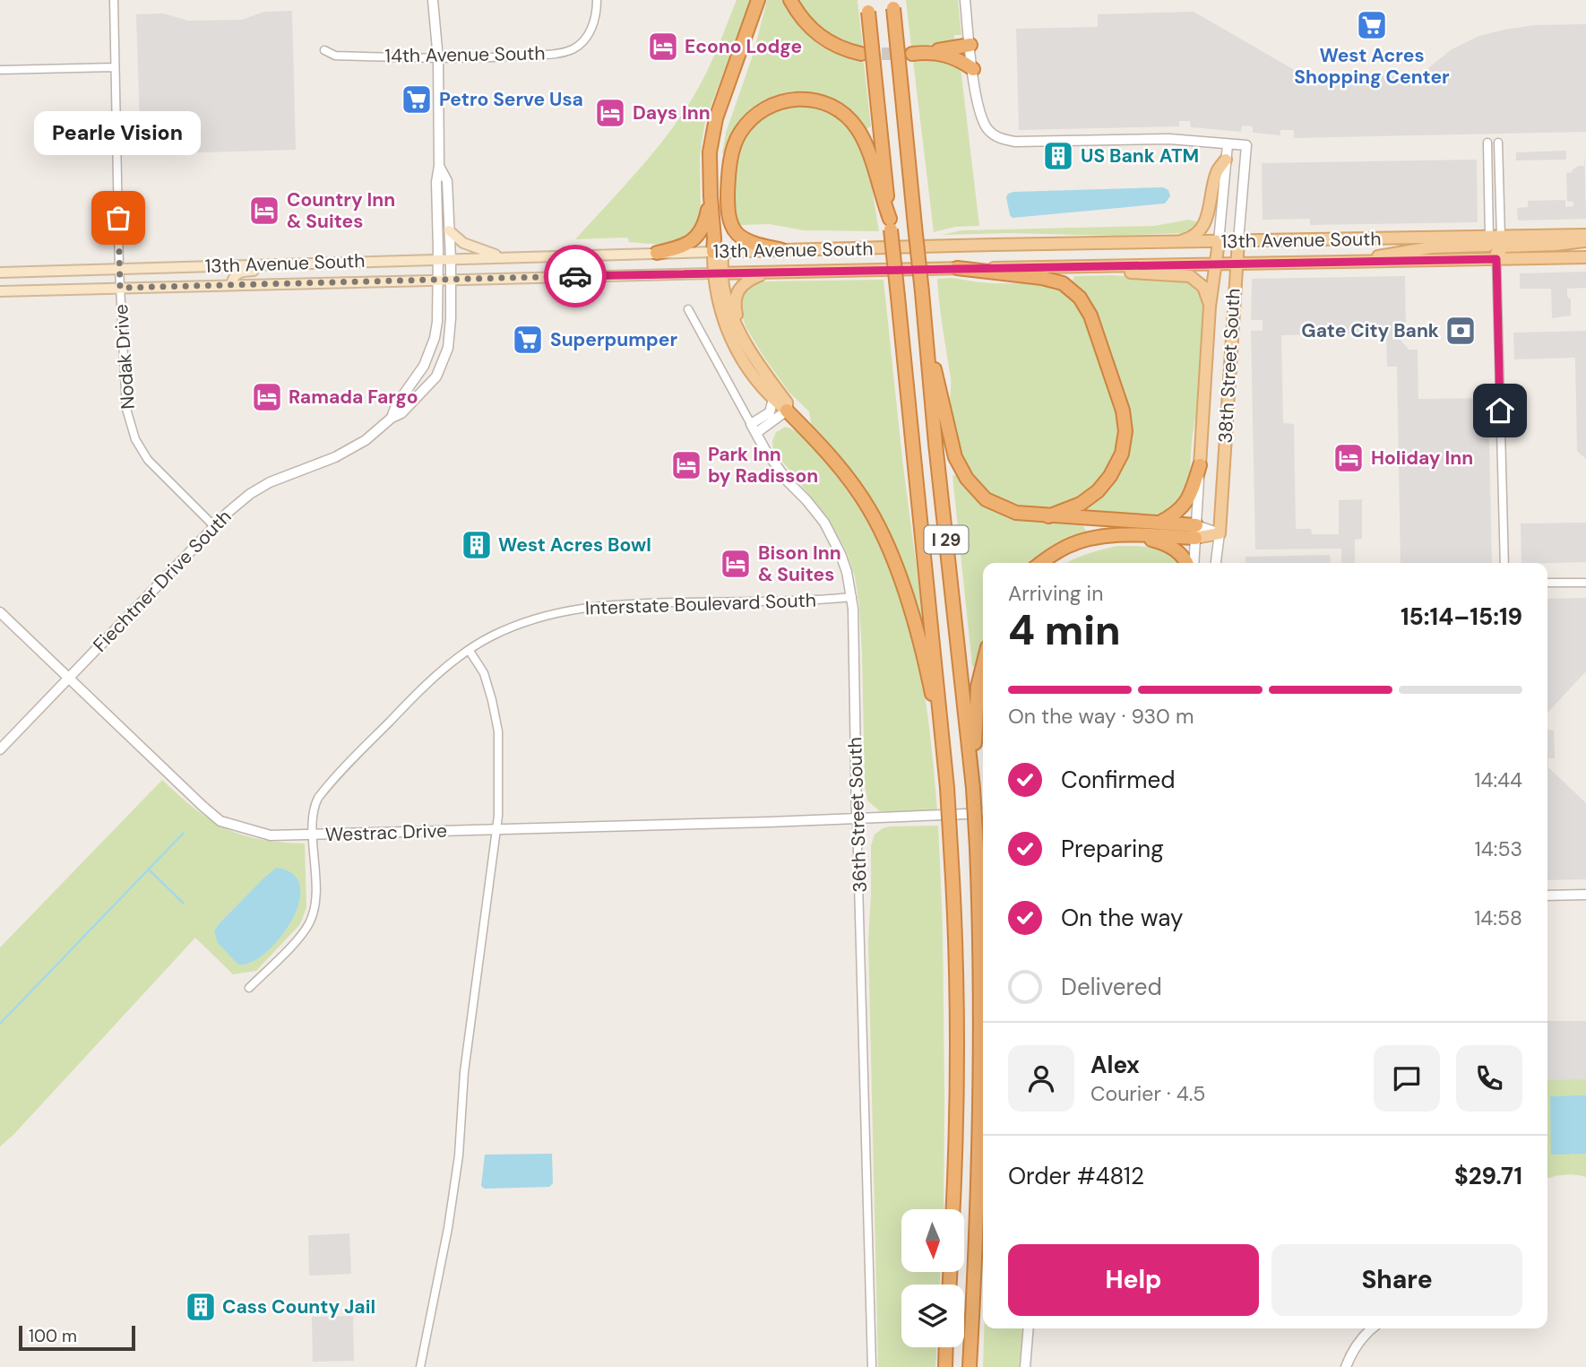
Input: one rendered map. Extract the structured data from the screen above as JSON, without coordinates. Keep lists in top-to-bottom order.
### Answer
{
  "streets": {
    "highway": ["I 29"],
    "main road": ["13th Avenue South", "38th Street South"],
    "street": [
      "14th Avenue South",
      "Nodak Drive",
      "Fiechtner Drive South",
      "Interstate Boulevard South",
      "36th Street South",
      "Westrac Drive"
    ]
  },
  "crossings": [
    ["13th Avenue South", "Nodak Drive"],
    ["13th Avenue South", "38th Street South"],
    ["13th Avenue South", "Fiechtner Drive South"],
    ["Nodak Drive", "Fiechtner Drive South"],
    ["Fiechtner Drive South", "Westrac Drive"],
    ["Interstate Boulevard South", "36th Street South"],
    ["Interstate Boulevard South", "Westrac Drive"],
    ["36th Street South", "Westrac Drive"]
  ],
  "places": {
    "supermarket": ["West Acres Shopping Center", "Petro Serve Usa", "Superpumper"],
    "hotel": [
      "Econo Lodge",
      "Days Inn",
      "Country Inn & Suites",
      "Ramada Fargo",
      "Holiday Inn",
      "Park Inn by Radisson",
      "Bison Inn & Suites"
    ],
    "building": ["US Bank ATM", "West Acres Bowl", "Cass County Jail"],
    "other": ["Pearle Vision"],
    "bank": ["Gate City Bank"]
  },
  "scale_bar": "100 m",
  "north": "bottom",
  "page": {
    "bubble": "Pearle Vision",
    "heading": ["4 min", "Arriving in", "15:14–15:19"],
    "panel": [
      "Alex",
      "Courier · 4.5",
      "Order #4812",
      "$29.71"
    ],
    "bar": "On the way · 930 m",
    "list": [
      ["Confirmed", "14:44"],
      ["Preparing", "14:53"],
      ["On the way", "14:58"],
      "Delivered"
    ],
    "buttons": ["Help", "Share"],
    "scale": "100 m"
  }
}
